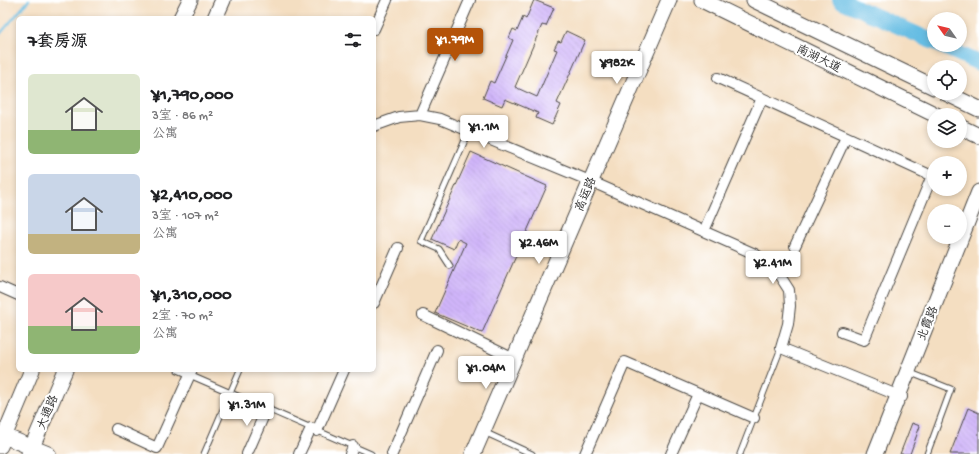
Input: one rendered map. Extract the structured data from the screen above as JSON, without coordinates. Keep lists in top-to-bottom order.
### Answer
{
  "streets": {
    "main road": [
      "南湖大道",
      "高运路",
      "北霞路",
      "大通路"
    ]
  },
  "north": "top left",
  "page": {
    "map_buttons": ["+", "−"],
    "heading": "7套房源",
    "price": [
      "¥1.79M",
      "¥982K",
      "¥1.1M",
      "¥2.46M",
      "¥2.41M",
      "¥1.04M",
      "¥1.31M"
    ],
    "list": [
      {
        "name": "¥1,790,000",
        "note": "3室 · 86 m² · 公寓"
      },
      {
        "name": "¥2,410,000",
        "note": "3室 · 107 m² · 公寓"
      },
      {
        "name": "¥1,310,000",
        "note": "2室 · 70 m² · 公寓"
      }
    ]
  }
}
